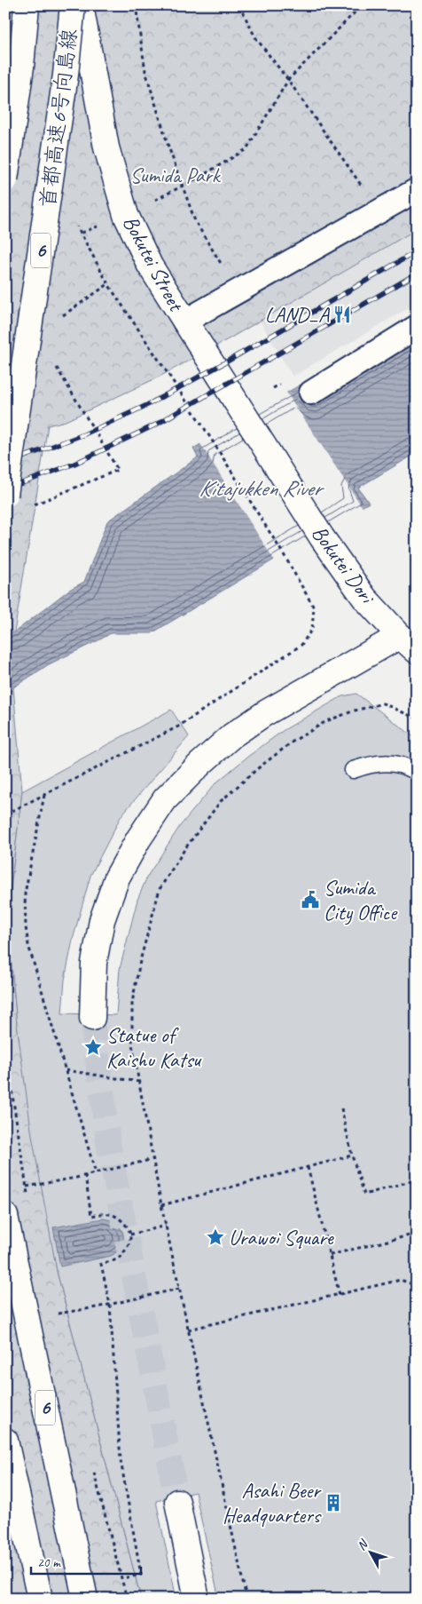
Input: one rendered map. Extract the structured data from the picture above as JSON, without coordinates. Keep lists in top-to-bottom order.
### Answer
{
  "streets": {
    "main road": [
      "首都高速6号向島線",
      "6",
      "Bokutei Street",
      "Bokutei Dori"
    ]
  },
  "crossings": [
    ["Bokutei Street", "Bokutei Dori"]
  ],
  "water": ["Kitajukken River"],
  "parks": ["Sumida Park"],
  "places": {
    "restaurant": ["LAND_A"],
    "public building": ["Sumida City Office"],
    "place": ["Statue of Kaishu Katsu", "Urawoi Square"],
    "building": ["Asahi Beer Headquarters"]
  },
  "scale_bar": "20 m",
  "north": "top left"
}
